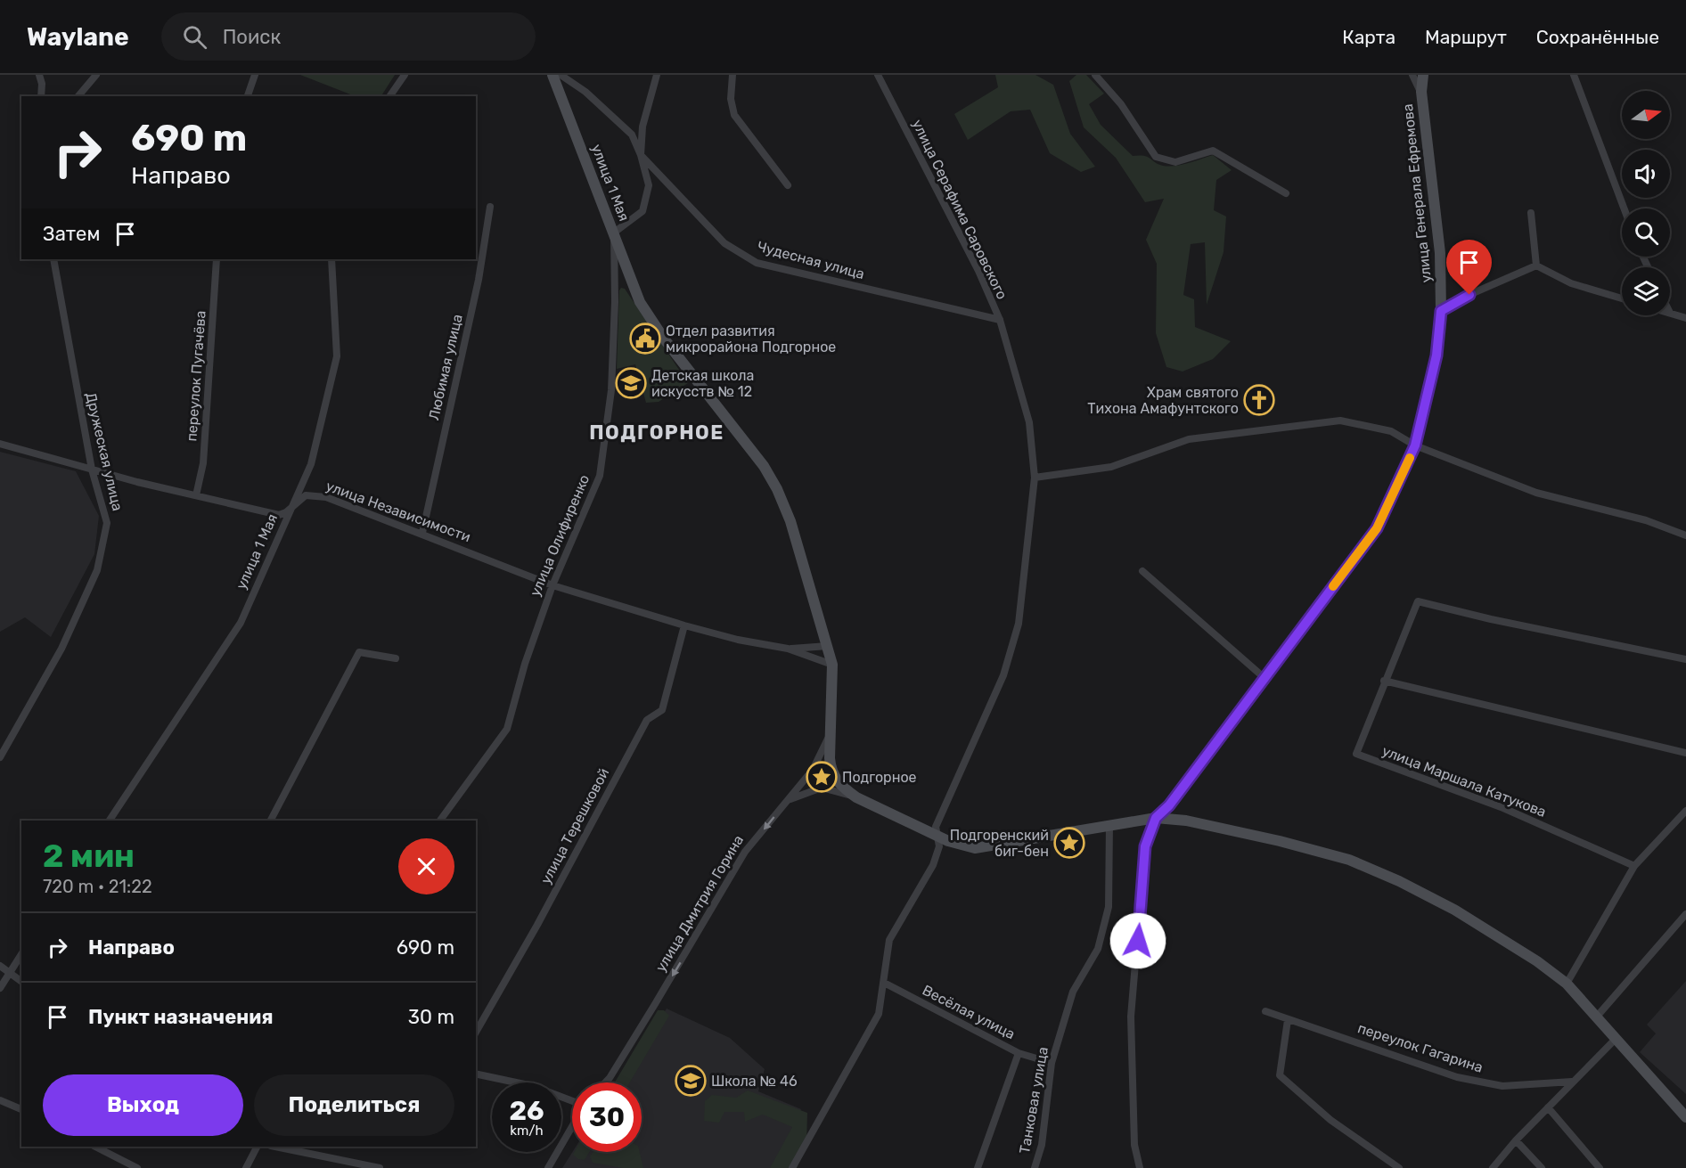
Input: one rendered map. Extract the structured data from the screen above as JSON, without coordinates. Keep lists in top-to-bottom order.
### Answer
{
  "streets": {
    "street": [
      "улица 1 Мая",
      "улица Генерала Ефремова",
      "улица Серафима Саровского",
      "Чудесная улица",
      "Любимая улица",
      "переулок Пугачёва",
      "Дружеская улица",
      "улица Независимости",
      "улица Олифиренко",
      "улица Маршала Катукова",
      "улица Терешковой",
      "улица Дмитрия Горина",
      "Весёлая улица",
      "переулок Гагарина",
      "Танковая улица"
    ]
  },
  "crossings": [
    ["улица 1 Мая", "улица Независимости"],
    ["улица 1 Мая", "улица Олифиренко"],
    ["улица 1 Мая", "улица Дмитрия Горина"],
    ["улица Серафима Саровского", "Чудесная улица"],
    ["улица Серафима Саровского", "Весёлая улица"],
    ["Любимая улица", "улица Независимости"],
    ["переулок Пугачёва", "улица Независимости"],
    ["Дружеская улица", "улица Независимости"],
    ["улица Независимости", "улица Олифиренко"],
    ["улица Независимости", "улица Терешковой"]
  ],
  "one_way": ["улица Дмитрия Горина"],
  "districts": ["ПОДГОРНОЕ"],
  "places": {
    "public building": ["Отдел развития микрорайона Подгорное"],
    "school or university": ["Детская школа искусств № 12", "Школа № 46"],
    "church": ["Храм святого Тихона Амафунтского"],
    "place": ["Подгорное", "Подгоренский биг-бен"]
  },
  "north": "right",
  "page": {
    "header": "Waylane",
    "search": "Поиск",
    "nav": ["Карта", "Маршрут", "Сохранённые"],
    "turn": ["690 m", "Направо"],
    "then": "Затем",
    "heading": ["2 мин", "720 m · 21:22"],
    "list": [
      {
        "name": "Направо",
        "value": "690 m"
      },
      {
        "name": "Пункт назначения",
        "value": "30 m"
      }
    ],
    "buttons": ["Выход", "Поделиться"],
    "speed": "26 km/h",
    "limit": "30"
  }
}
